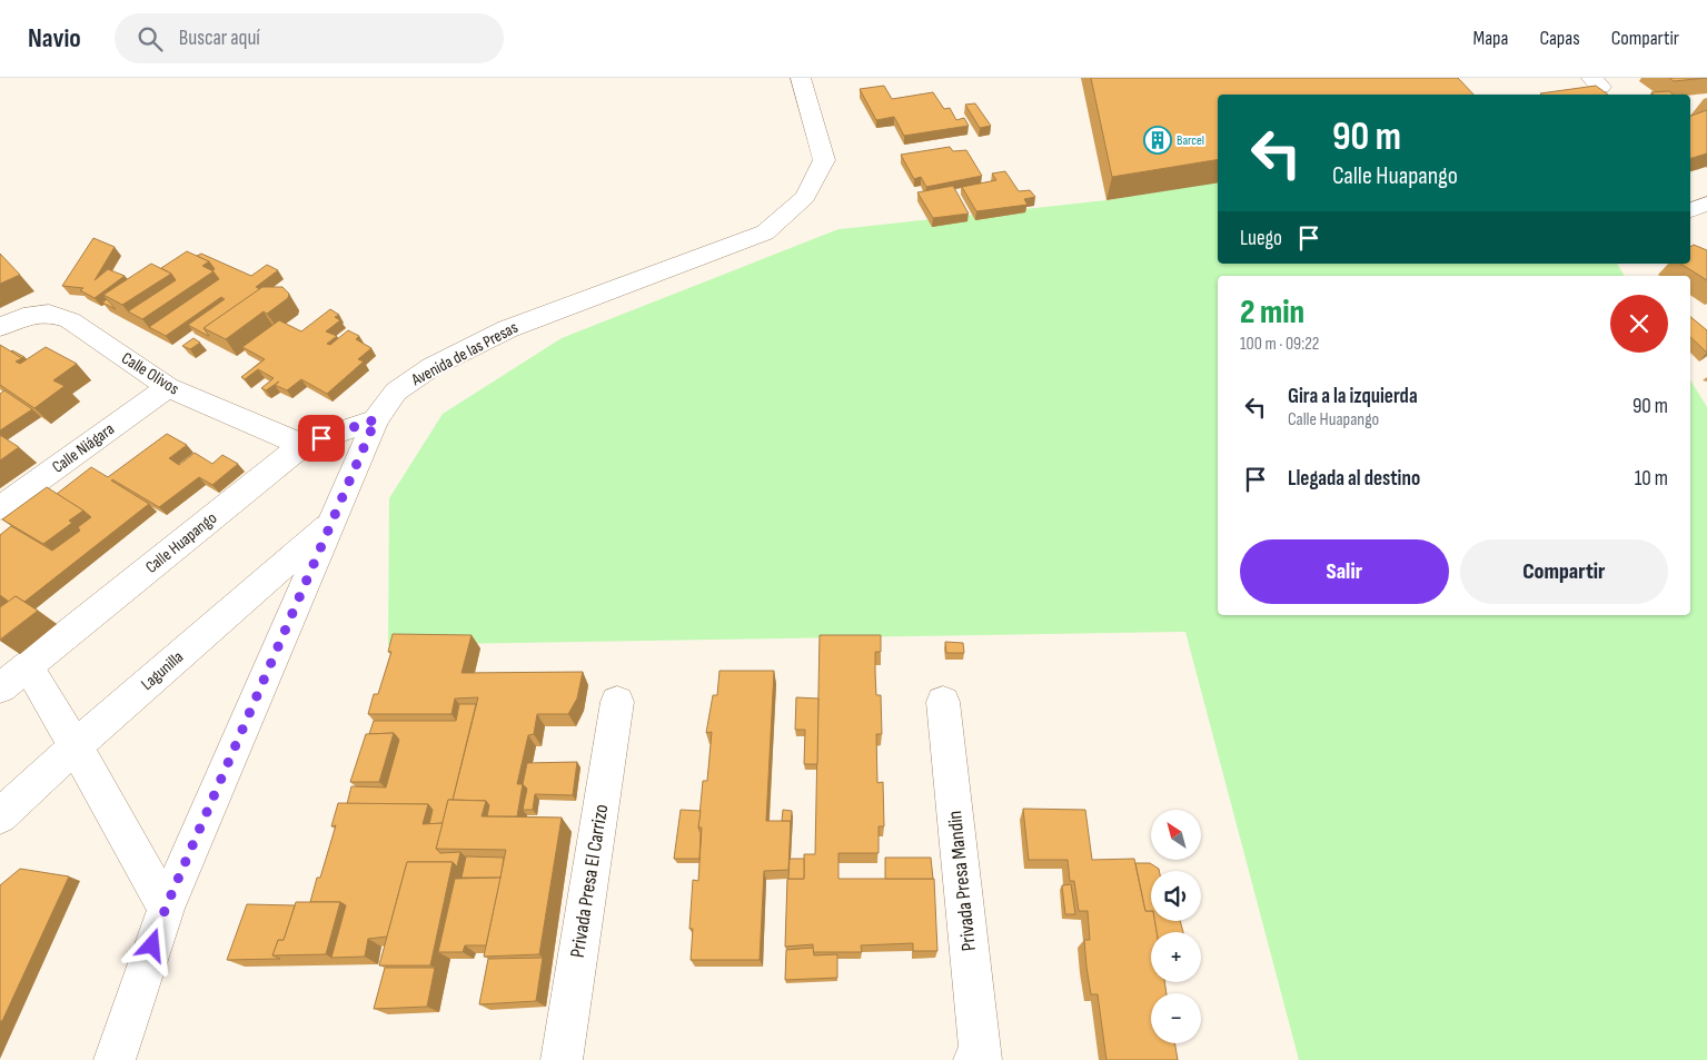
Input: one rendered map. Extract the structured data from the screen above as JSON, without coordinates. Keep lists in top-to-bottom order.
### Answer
{
  "streets": {
    "street": [
      "Avenida de las Presas",
      "Calle Olivos",
      "Calle Niágara",
      "Calle Huapango",
      "Lagunilla",
      "Privada Presa El Carrizo",
      "Privada Presa Mandin"
    ]
  },
  "crossings": [
    ["Avenida de las Presas", "Calle Huapango"],
    ["Avenida de las Presas", "Lagunilla"],
    ["Calle Olivos", "Calle Niágara"],
    ["Calle Olivos", "Calle Huapango"]
  ],
  "places": {
    "building": ["Barcel"]
  },
  "north": "top left",
  "page": {
    "header": "Navio",
    "search": "Buscar aquí",
    "nav": ["Mapa", "Capas", "Compartir"],
    "turn": ["90 m", "Calle Huapango"],
    "then": "Luego",
    "heading": ["2 min", "100 m · 09:22"],
    "list": [
      {
        "name": "Gira a la izquierda",
        "note": "Calle Huapango",
        "value": "90 m"
      },
      {
        "name": "Llegada al destino",
        "value": "10 m"
      }
    ],
    "buttons": ["Salir", "Compartir"],
    "map_buttons": ["+", "−"]
  }
}
